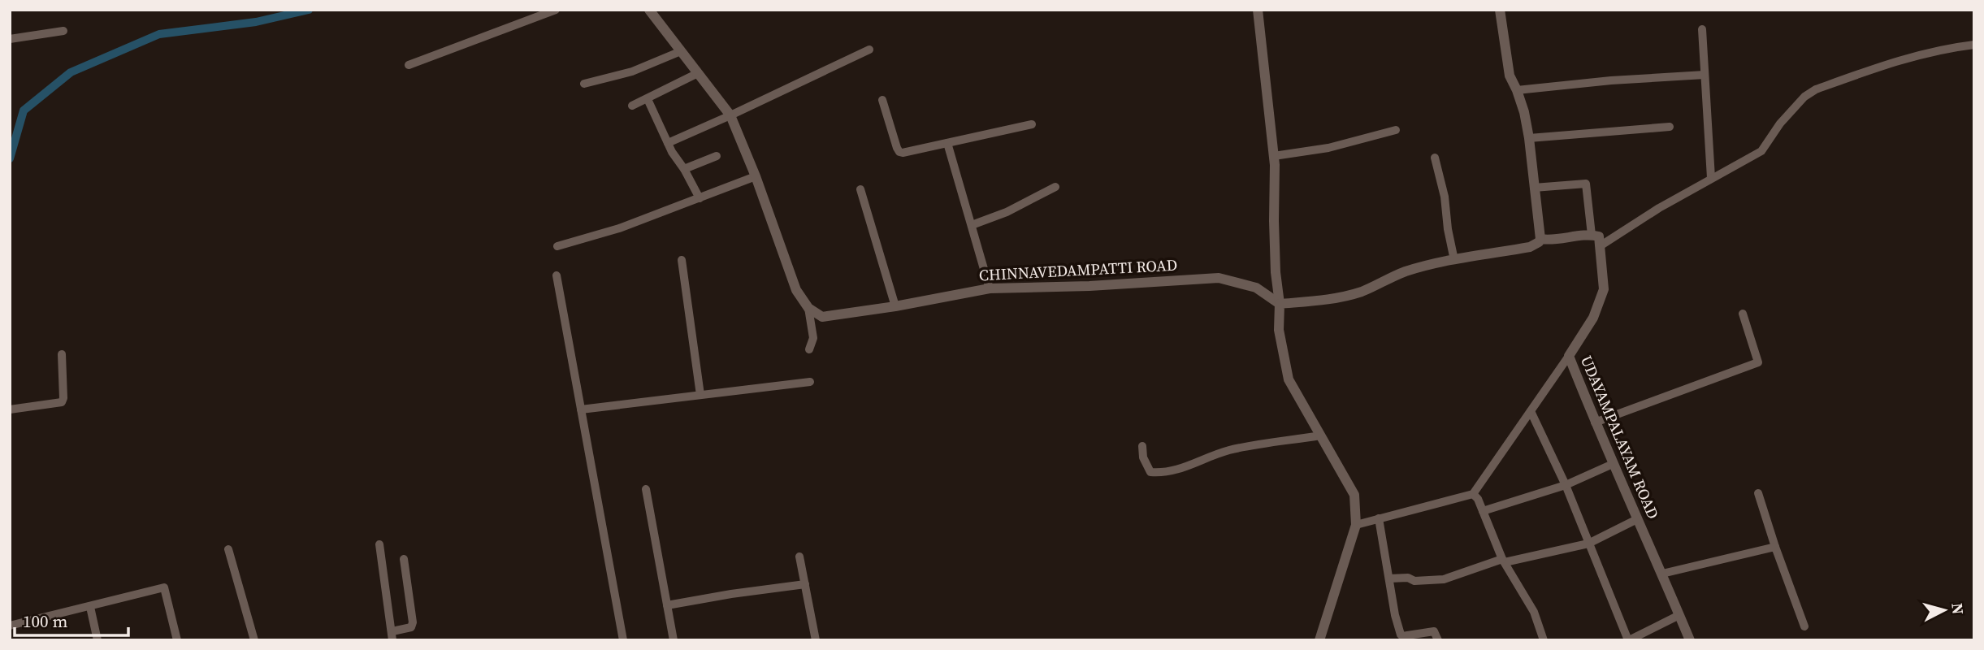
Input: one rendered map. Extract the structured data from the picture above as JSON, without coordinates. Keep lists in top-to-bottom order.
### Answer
{
  "streets": {
    "street": ["CHINNAVEDAMPATTI ROAD", "UDAYAMPALAYAM ROAD"]
  },
  "scale_bar": "100 m",
  "north": "right"
}
